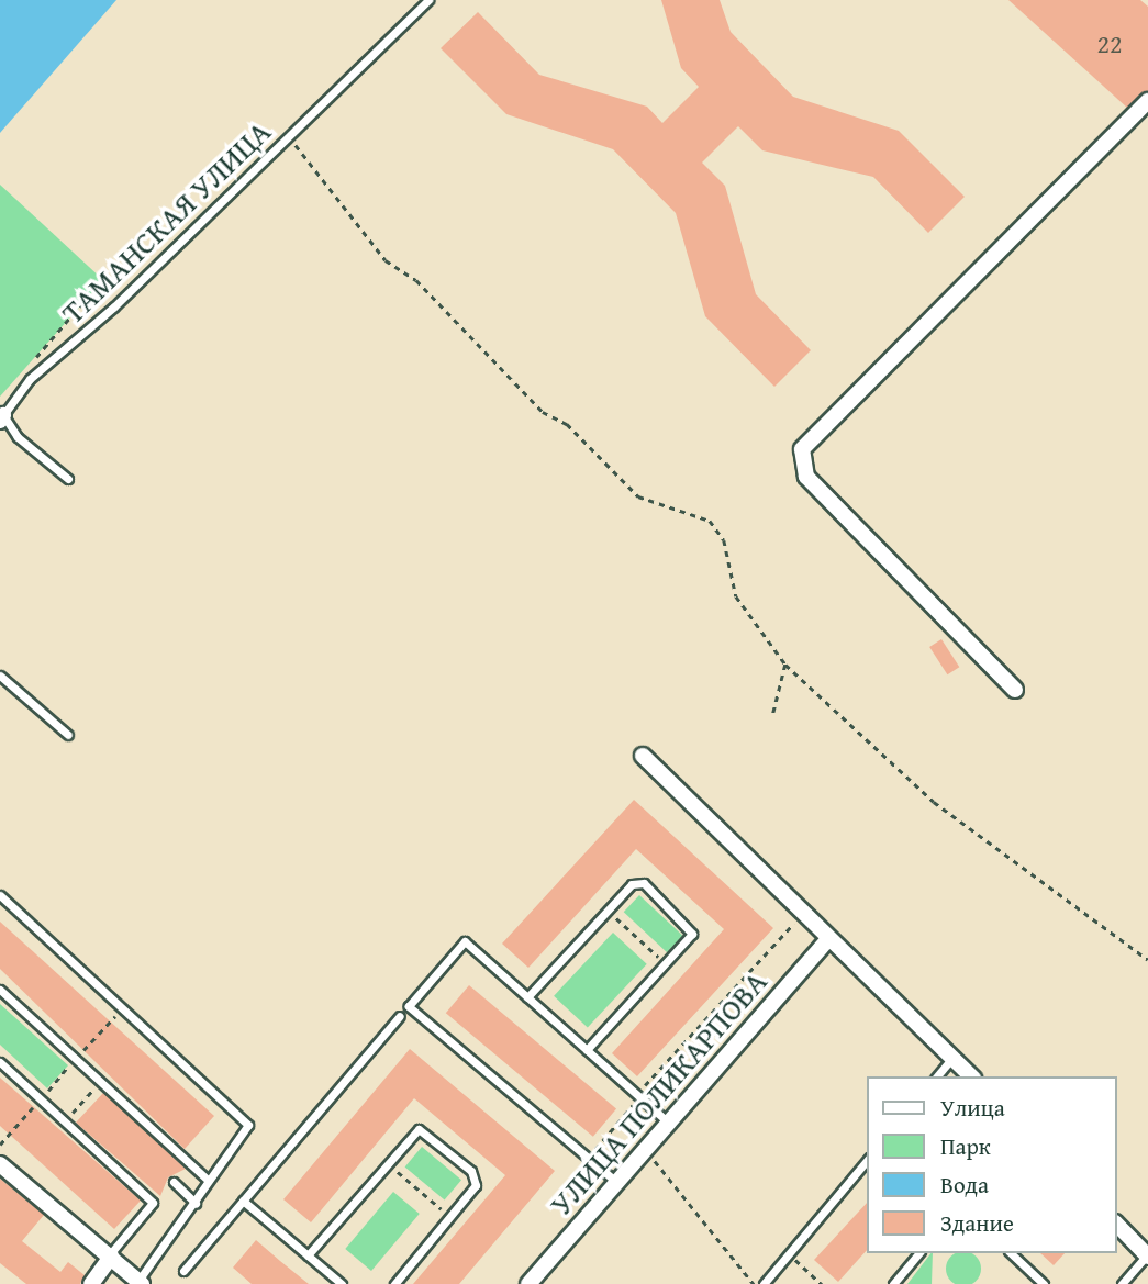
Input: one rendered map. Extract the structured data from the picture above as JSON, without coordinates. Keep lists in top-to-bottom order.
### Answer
{
  "streets": {
    "street": ["УЛИЦА ПОЛИКАРПОВА"],
    "lane": ["ТАМАНСКАЯ УЛИЦА"]
  },
  "house_numbers": ["22"],
  "legend": [
    "Улица",
    "Парк",
    "Вода",
    "Здание"
  ]
}
